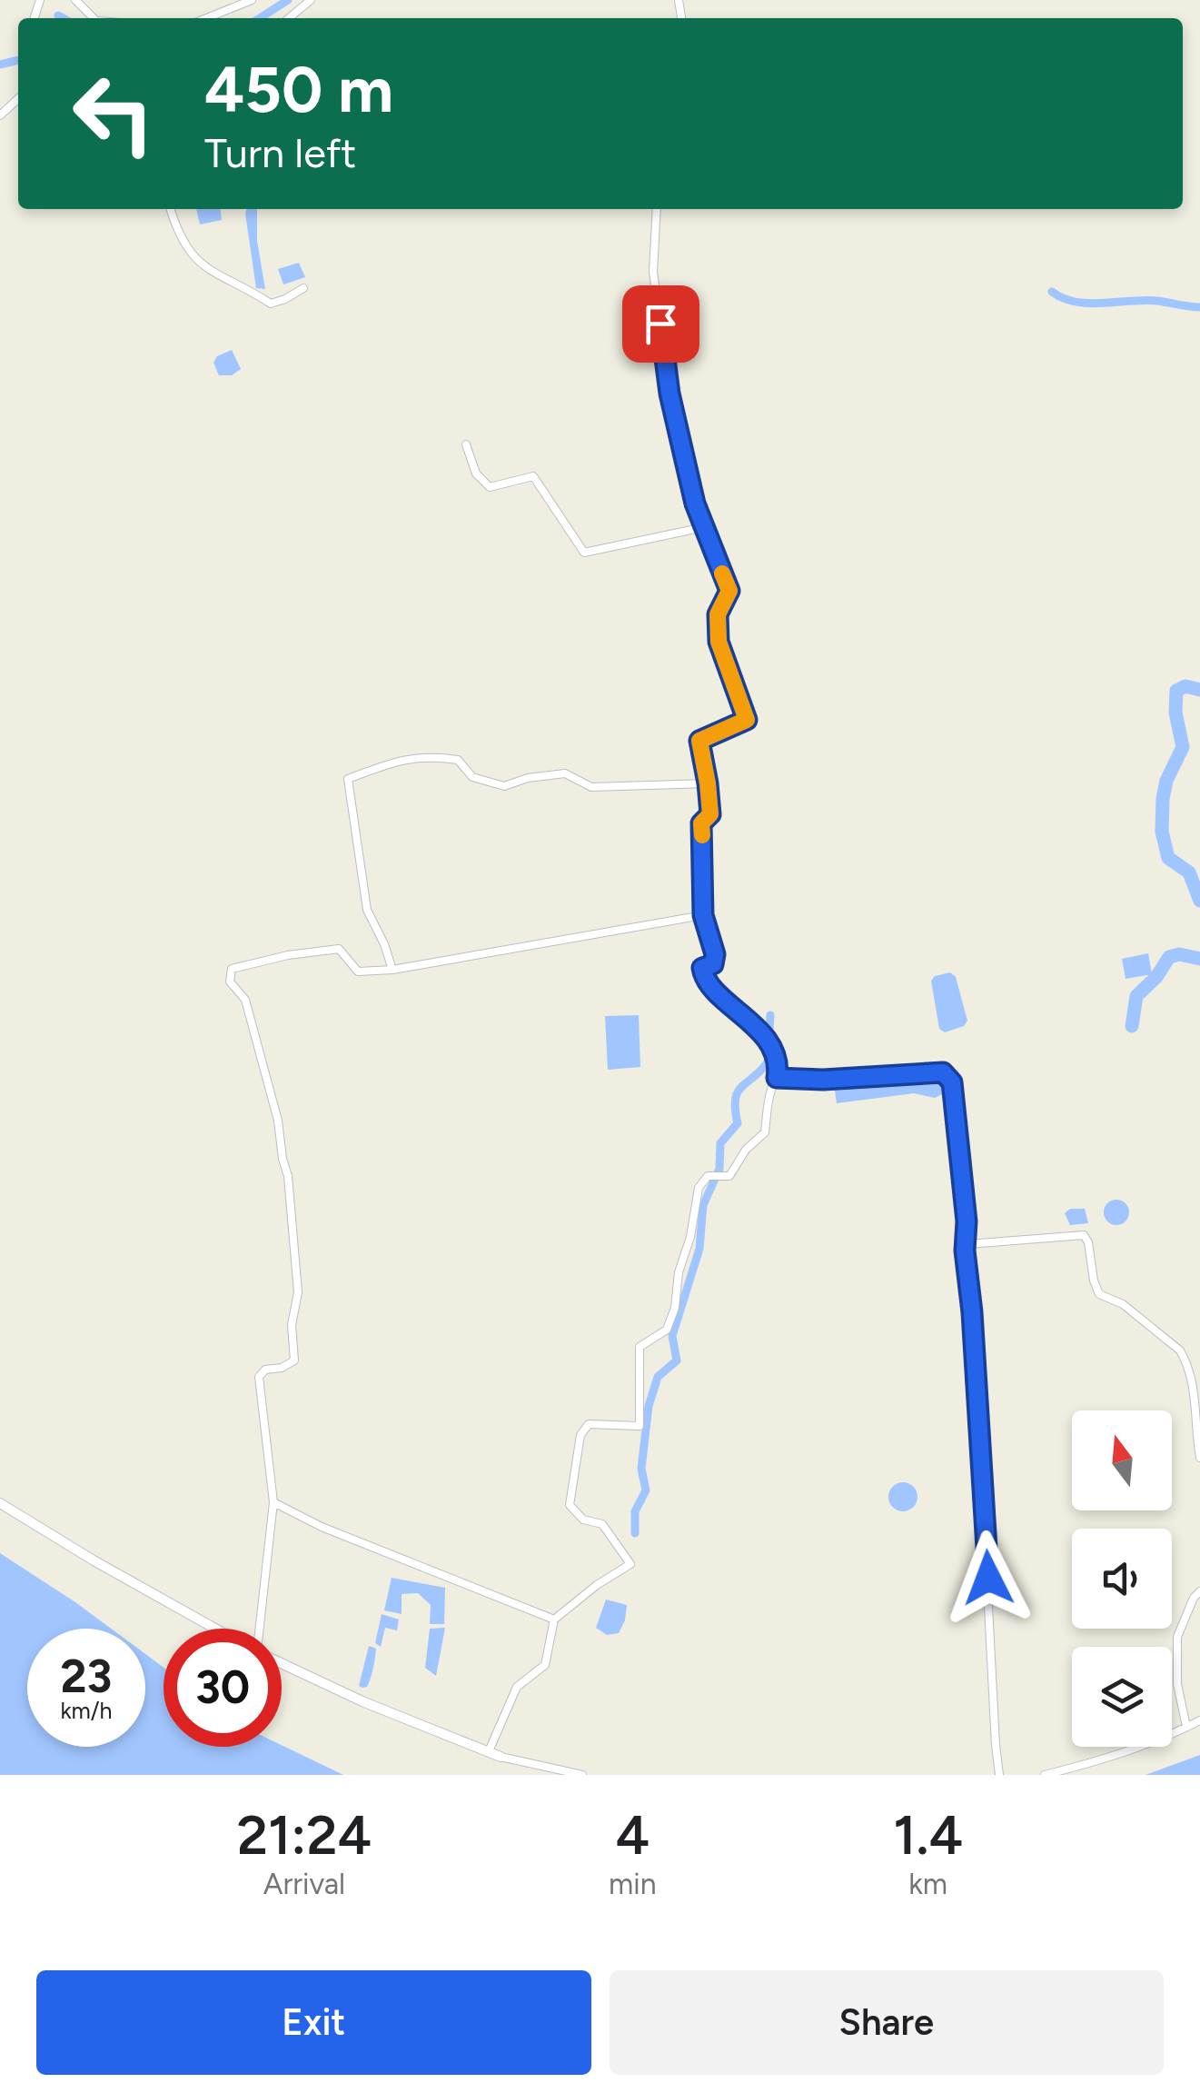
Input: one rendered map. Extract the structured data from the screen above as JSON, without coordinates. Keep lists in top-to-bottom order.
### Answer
{
  "north": "top",
  "page": {
    "turn": ["450 m", "Turn left"],
    "speed": "23 km/h",
    "limit": "30",
    "eta": [
      "21:24",
      "Arrival",
      "4",
      "min",
      "1.4",
      "km"
    ],
    "buttons": ["Exit", "Share"]
  }
}
